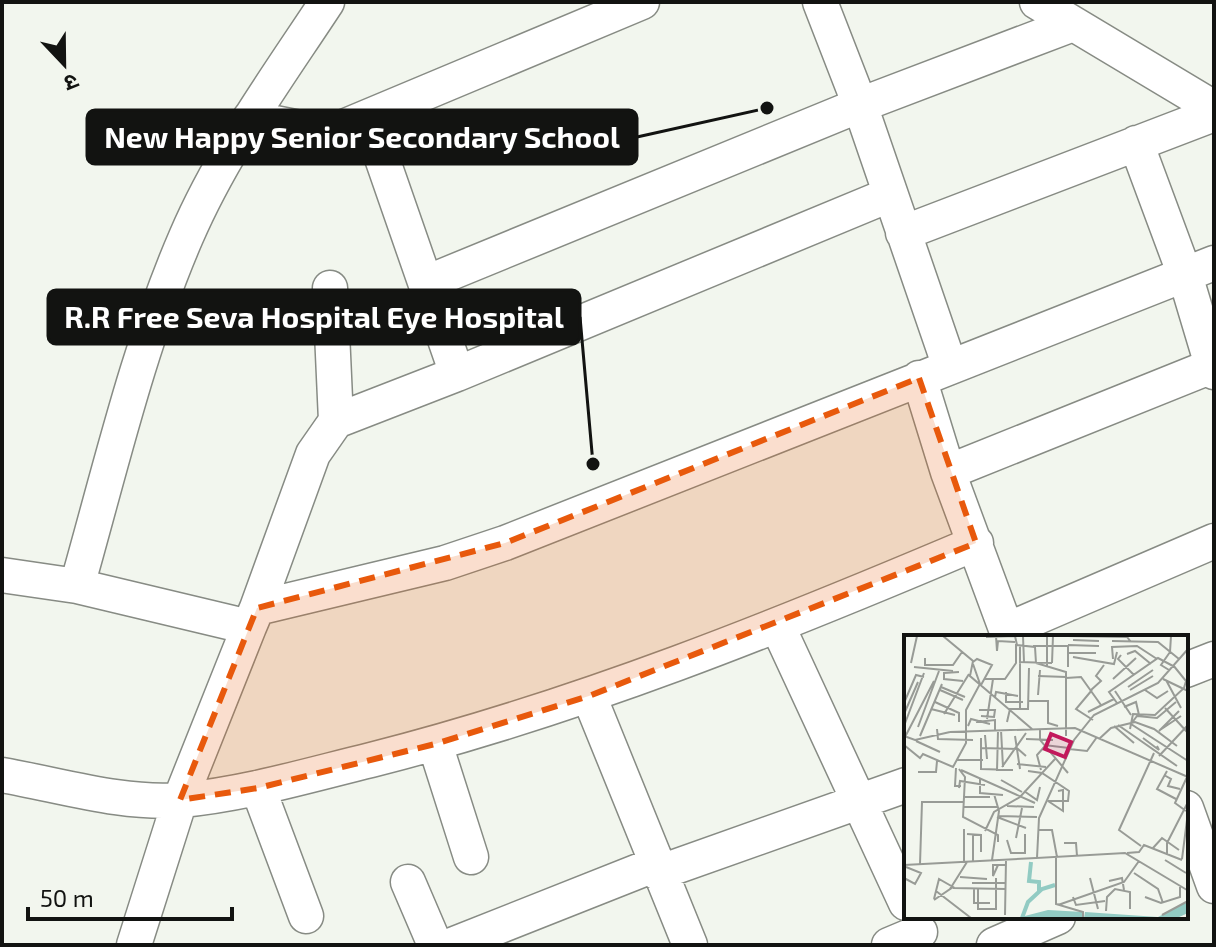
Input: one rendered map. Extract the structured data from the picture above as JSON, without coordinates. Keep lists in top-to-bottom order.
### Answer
{
  "places": ["New Happy Senior Secondary School", "R.R Free Seva Hospital Eye Hospital"],
  "scale_bar": "50 m",
  "north": "bottom"
}
